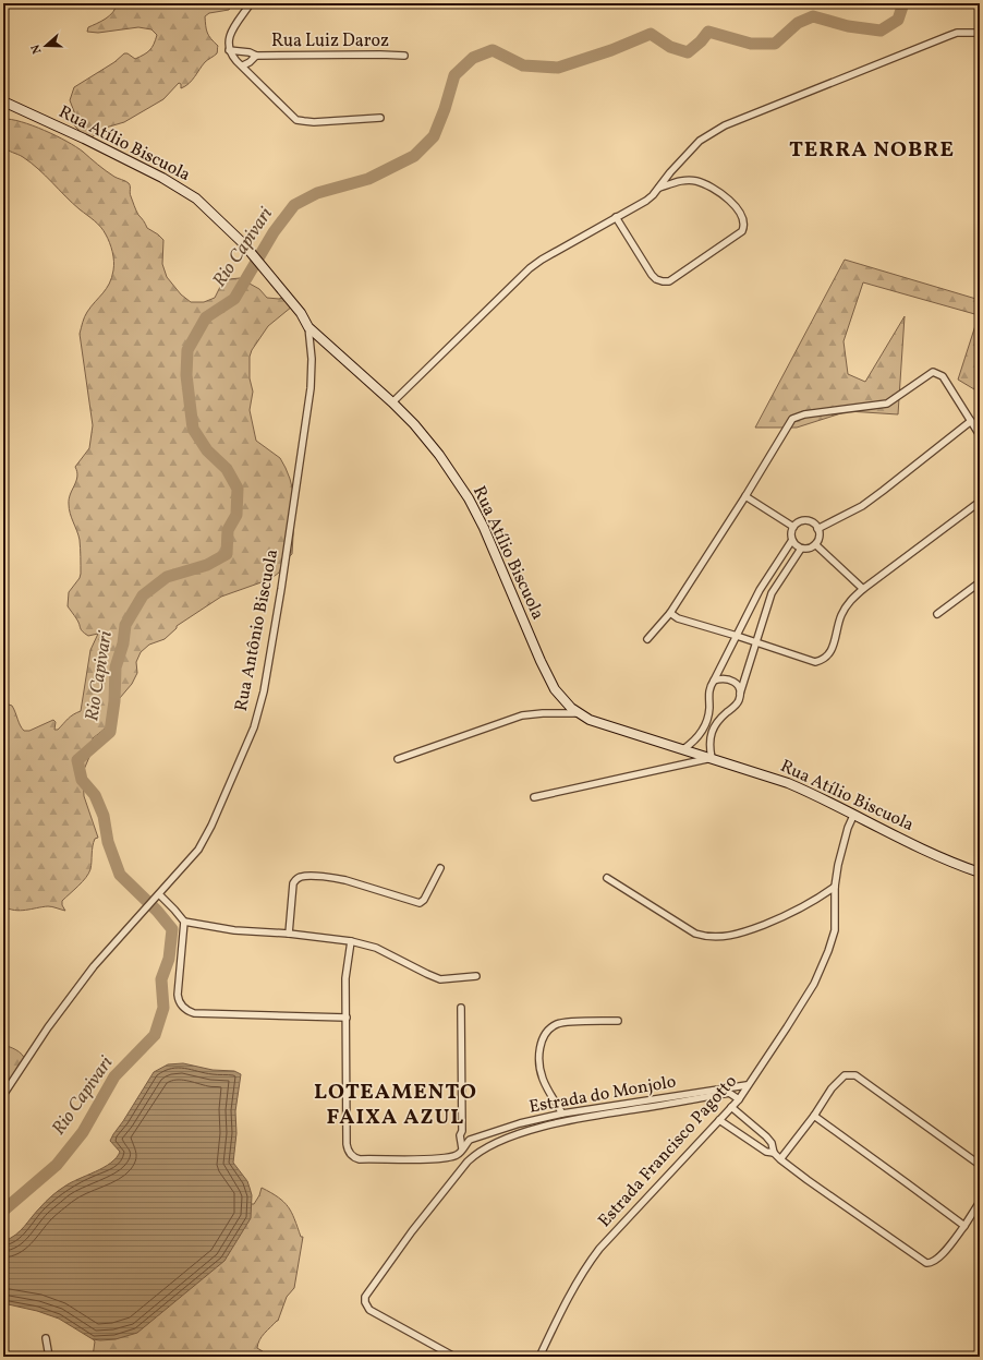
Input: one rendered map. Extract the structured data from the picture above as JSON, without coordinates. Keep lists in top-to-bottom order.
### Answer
{
  "streets": {
    "street": [
      "Rua Luiz Daroz",
      "Rua Atílio Biscuola",
      "Rua Antônio Biscuola",
      "Estrada do Monjolo",
      "Estrada Francisco Pagotto"
    ]
  },
  "crossings": [
    ["Rua Atílio Biscuola", "Rua Antônio Biscuola"],
    ["Rua Atílio Biscuola", "Estrada Francisco Pagotto"],
    ["Estrada do Monjolo", "Estrada Francisco Pagotto"]
  ],
  "districts": ["TERRA NOBRE", "LOTEAMENTO FAIXA AZUL"],
  "water": ["Rio Capivari"],
  "north": "left"
}
